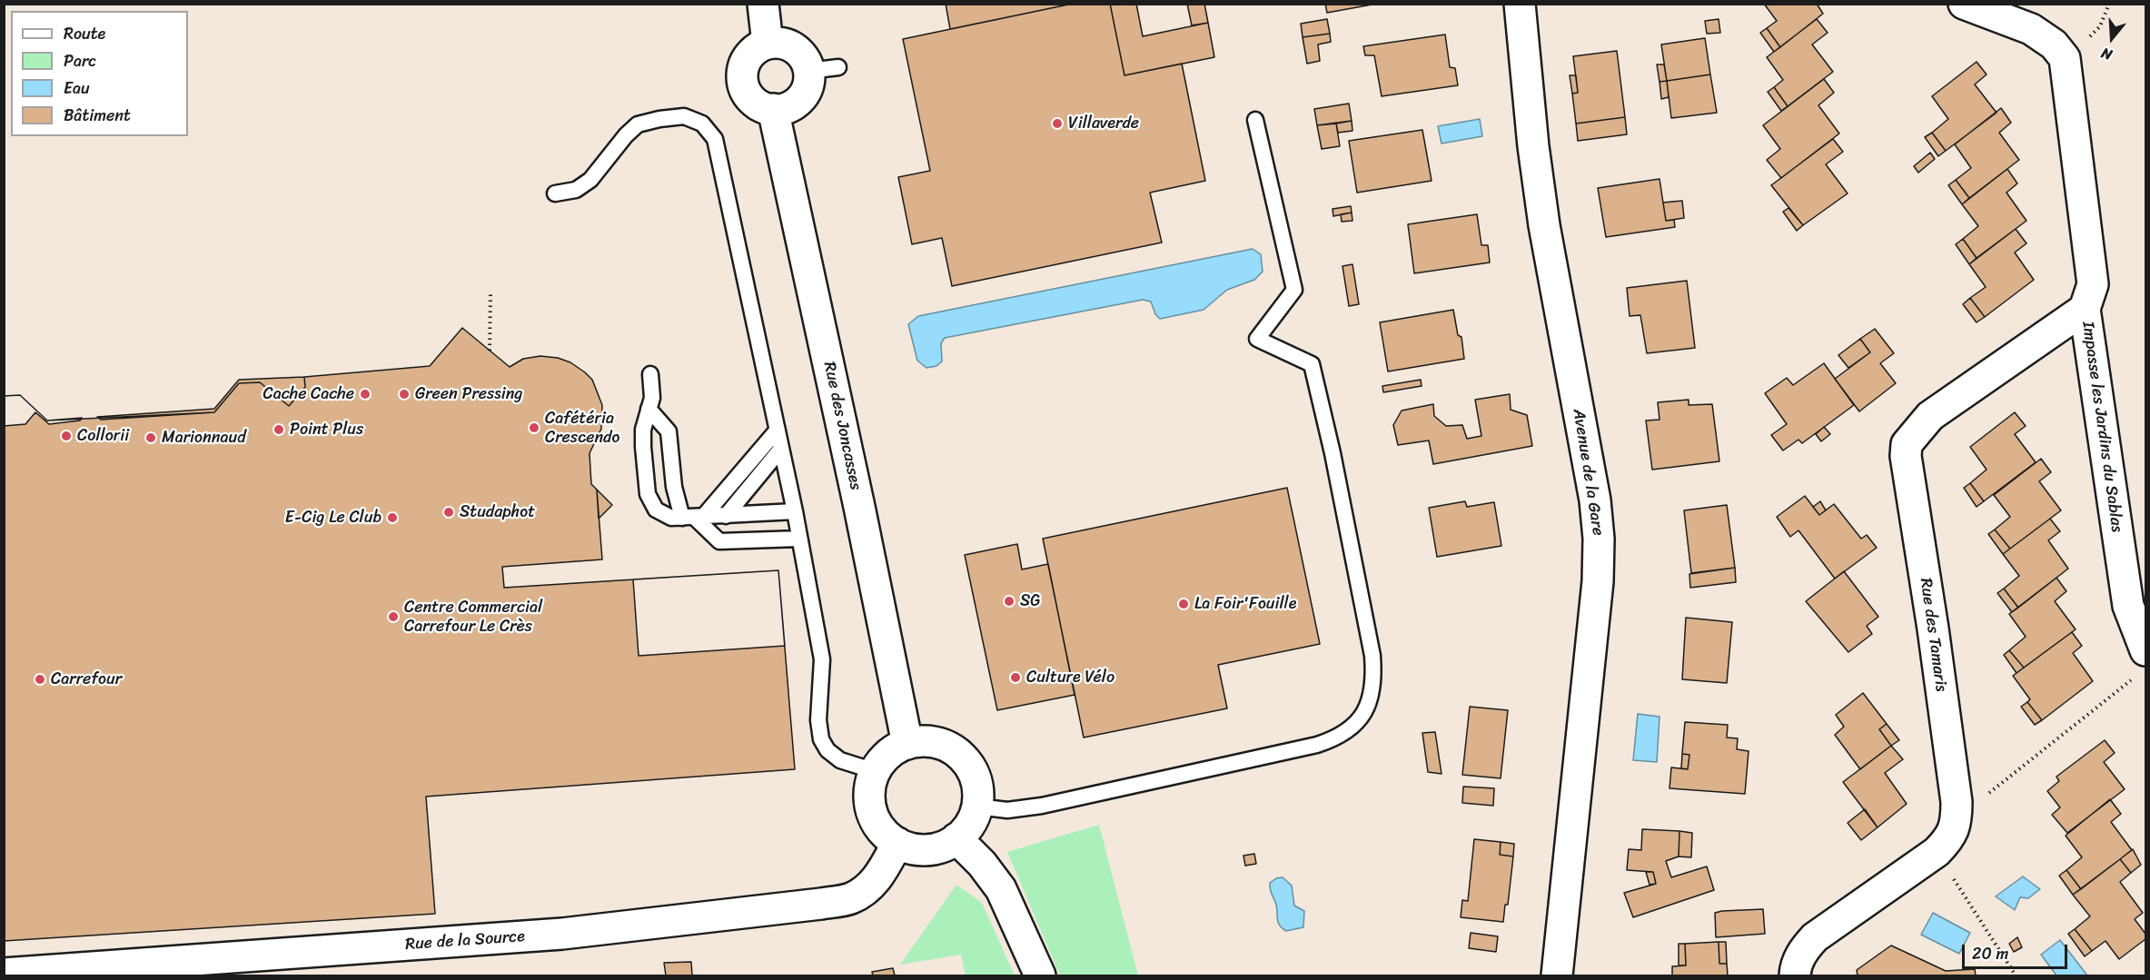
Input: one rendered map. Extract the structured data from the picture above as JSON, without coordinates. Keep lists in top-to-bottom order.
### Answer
{
  "streets": {
    "street": [
      "Rue des Joncasses",
      "Impasse les Jardins du Sablas",
      "Avenue de la Gare",
      "Rue des Tamaris",
      "Rue de la Source"
    ]
  },
  "crossings": [
    ["Rue des Joncasses", "Rue de la Source"],
    ["Impasse les Jardins du Sablas", "Rue des Tamaris"]
  ],
  "places": [
    "Villaverde",
    "Cache Cache",
    "Green Pressing",
    "Cafétéria Crescendo",
    "Point Plus",
    "Collorii",
    "Marionnaud",
    "Studaphot",
    "E-Cig Le Club",
    "SG",
    "La Foir'Fouille",
    "Centre Commercial Carrefour Le Crès",
    "Culture Vélo",
    "Carrefour"
  ],
  "legend": [
    "Route",
    "Parc",
    "Eau",
    "Bâtiment"
  ],
  "scale_bar": "20 m",
  "north": "bottom"
}
